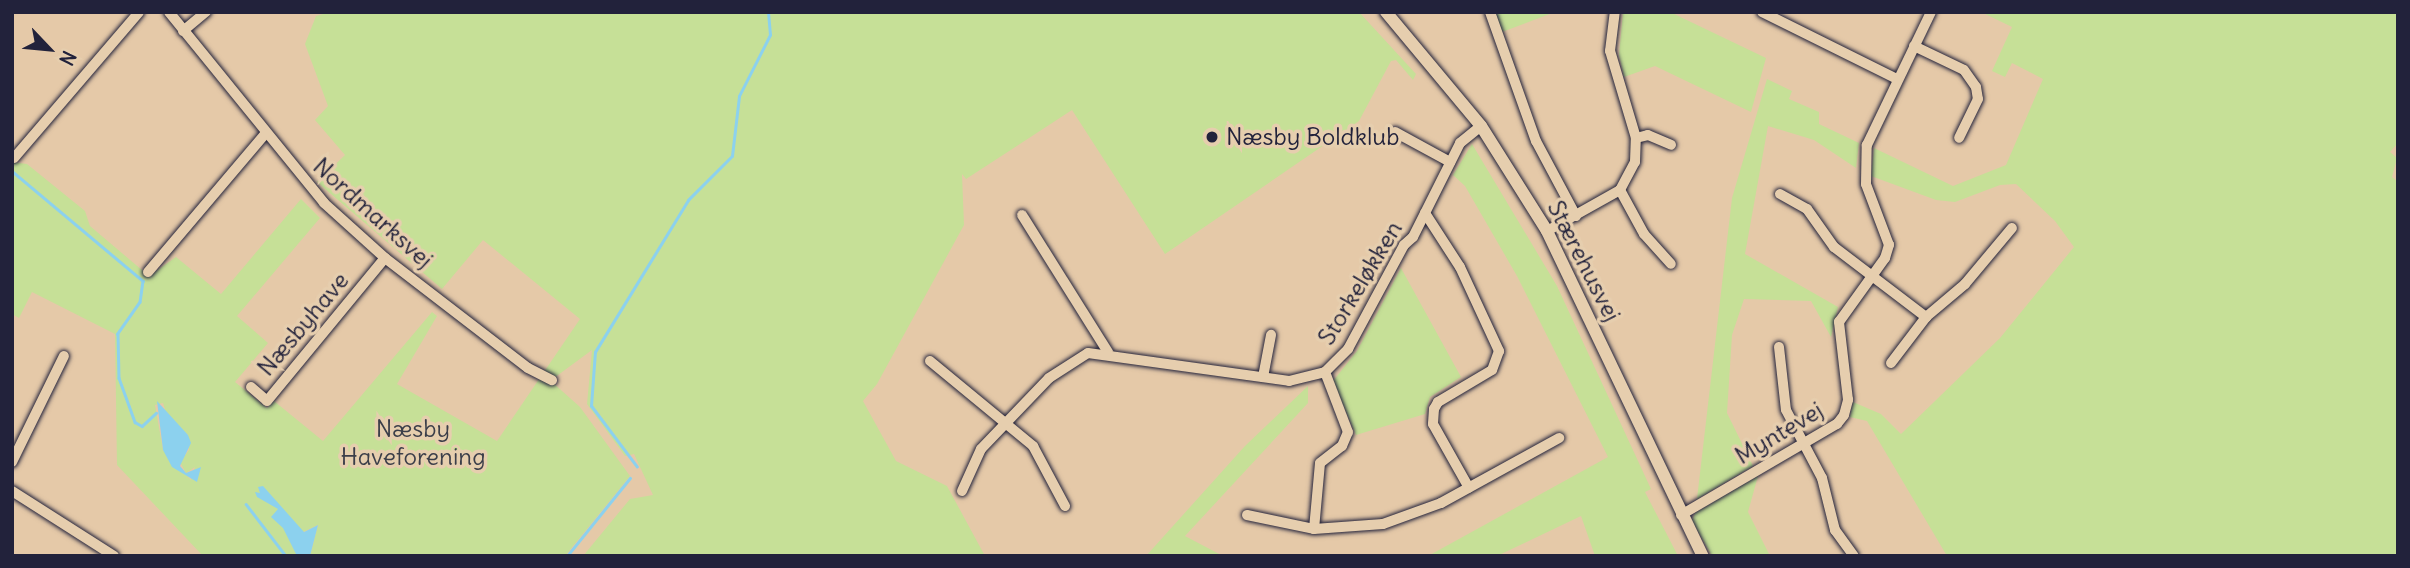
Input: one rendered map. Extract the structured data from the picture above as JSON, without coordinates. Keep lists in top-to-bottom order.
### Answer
{
  "streets": {
    "street": [
      "Nordmarksvej",
      "Stærehusvej",
      "Storkeløkken",
      "Næsbyhave",
      "Myntevej"
    ]
  },
  "crossings": [
    ["Nordmarksvej", "Næsbyhave"],
    ["Stærehusvej", "Storkeløkken"],
    ["Stærehusvej", "Myntevej"]
  ],
  "parks": ["Næsby Haveforening"],
  "places": ["Næsby Boldklub"],
  "north": "bottom right"
}
